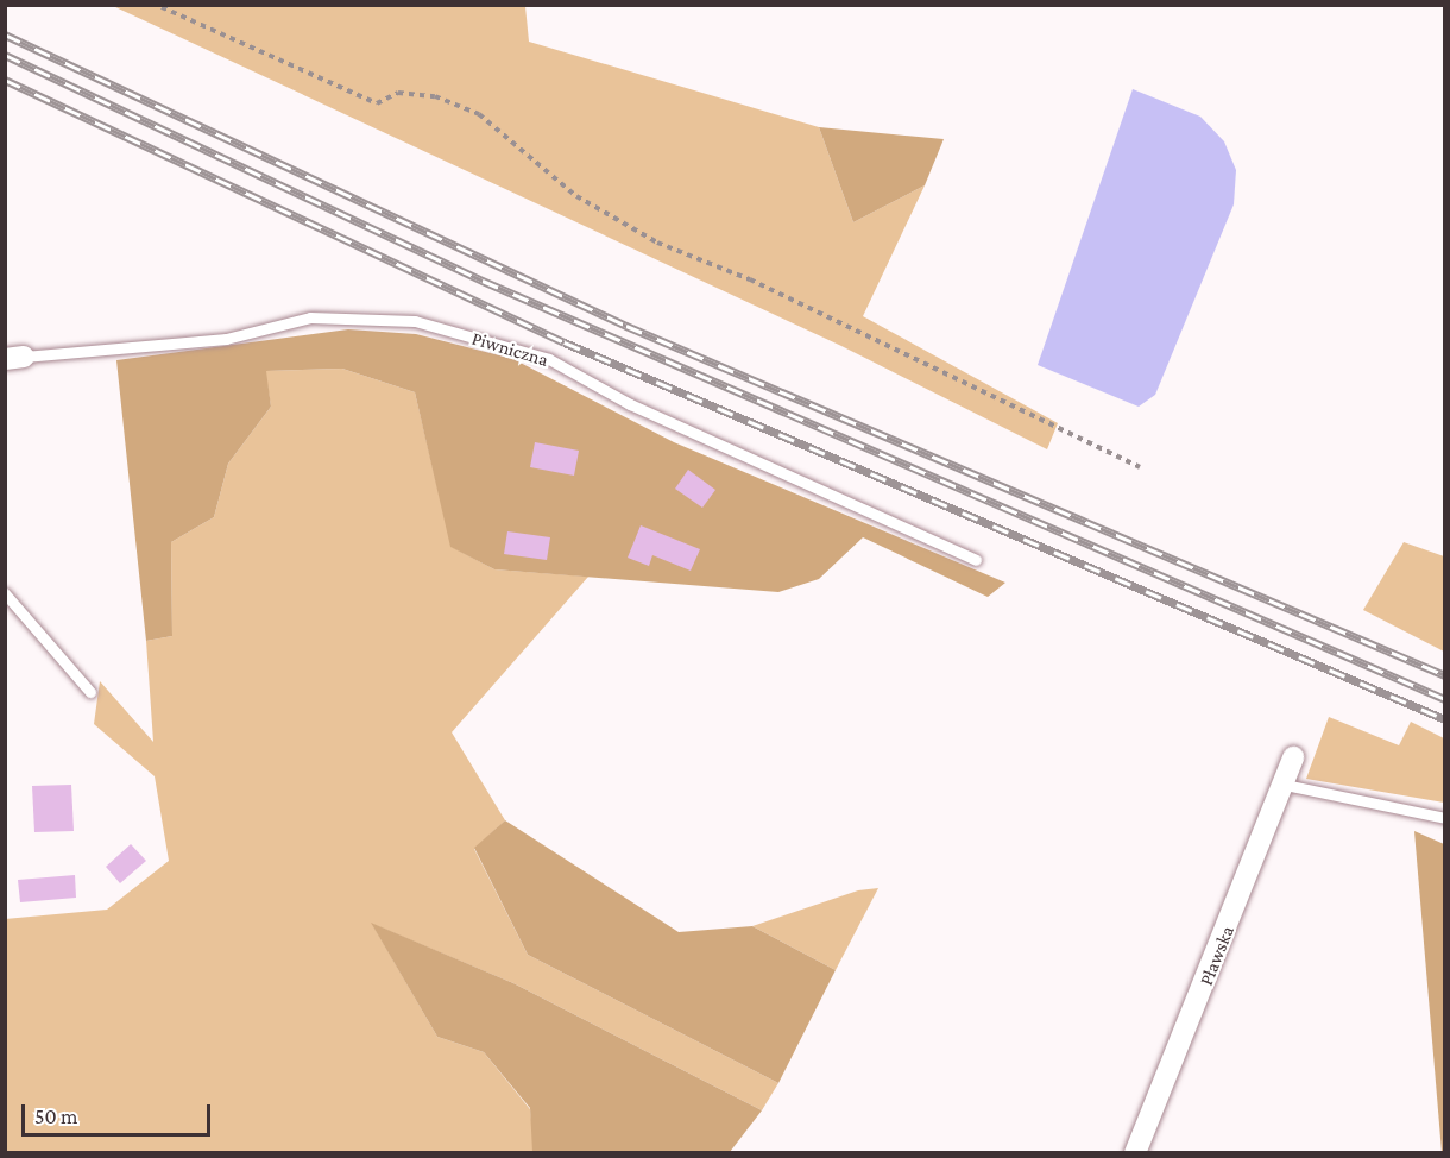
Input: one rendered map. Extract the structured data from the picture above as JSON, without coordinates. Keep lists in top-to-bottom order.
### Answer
{
  "streets": {
    "street": ["Pławska"],
    "lane": ["Piwniczna"]
  },
  "scale_bar": "50 m"
}
